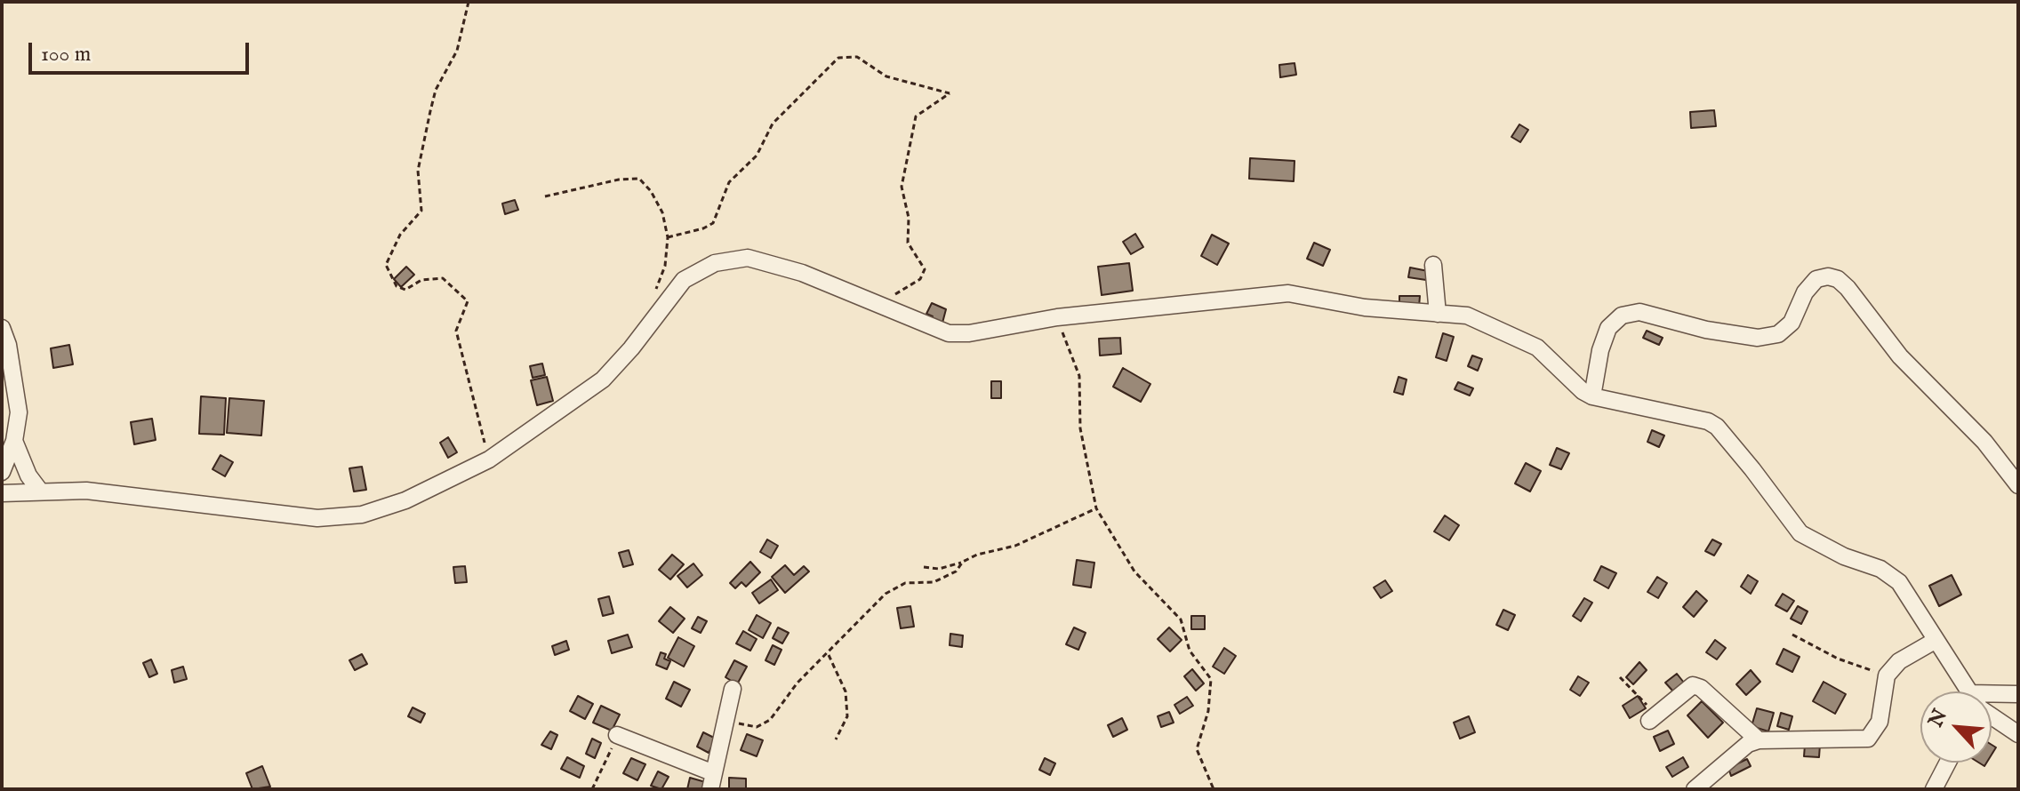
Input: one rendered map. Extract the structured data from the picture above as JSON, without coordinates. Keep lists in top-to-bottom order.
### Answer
{
  "scale_bar": "100 m",
  "north": "top left"
}
